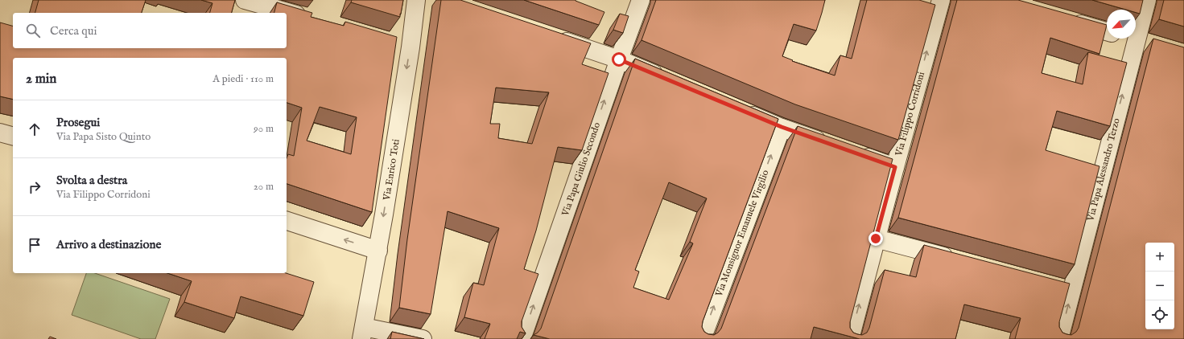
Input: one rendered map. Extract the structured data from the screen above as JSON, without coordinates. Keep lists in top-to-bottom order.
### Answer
{
  "streets": {
    "street": [
      "Via Filippo Corridoni",
      "Via Enrico Toti",
      "Via Papa Giulio Secondo",
      "Via Papa Alessandro Terzo",
      "Via Monsignor Emanuele Virgilio"
    ]
  },
  "one_way": [
    "Via Filippo Corridoni",
    "Via Enrico Toti",
    "Via Papa Giulio Secondo",
    "Via Papa Alessandro Terzo",
    "Via Monsignor Emanuele Virgilio"
  ],
  "north": "bottom left",
  "page": {
    "search": "Cerca qui",
    "heading": ["2 min", "A piedi · 110 m"],
    "list": [
      ["Prosegui", "Via Papa Sisto Quinto", "90 m"],
      ["Svolta a destra", "Via Filippo Corridoni", "20 m"],
      "Arrivo a destinazione"
    ],
    "map_buttons": ["+", "−"]
  }
}
